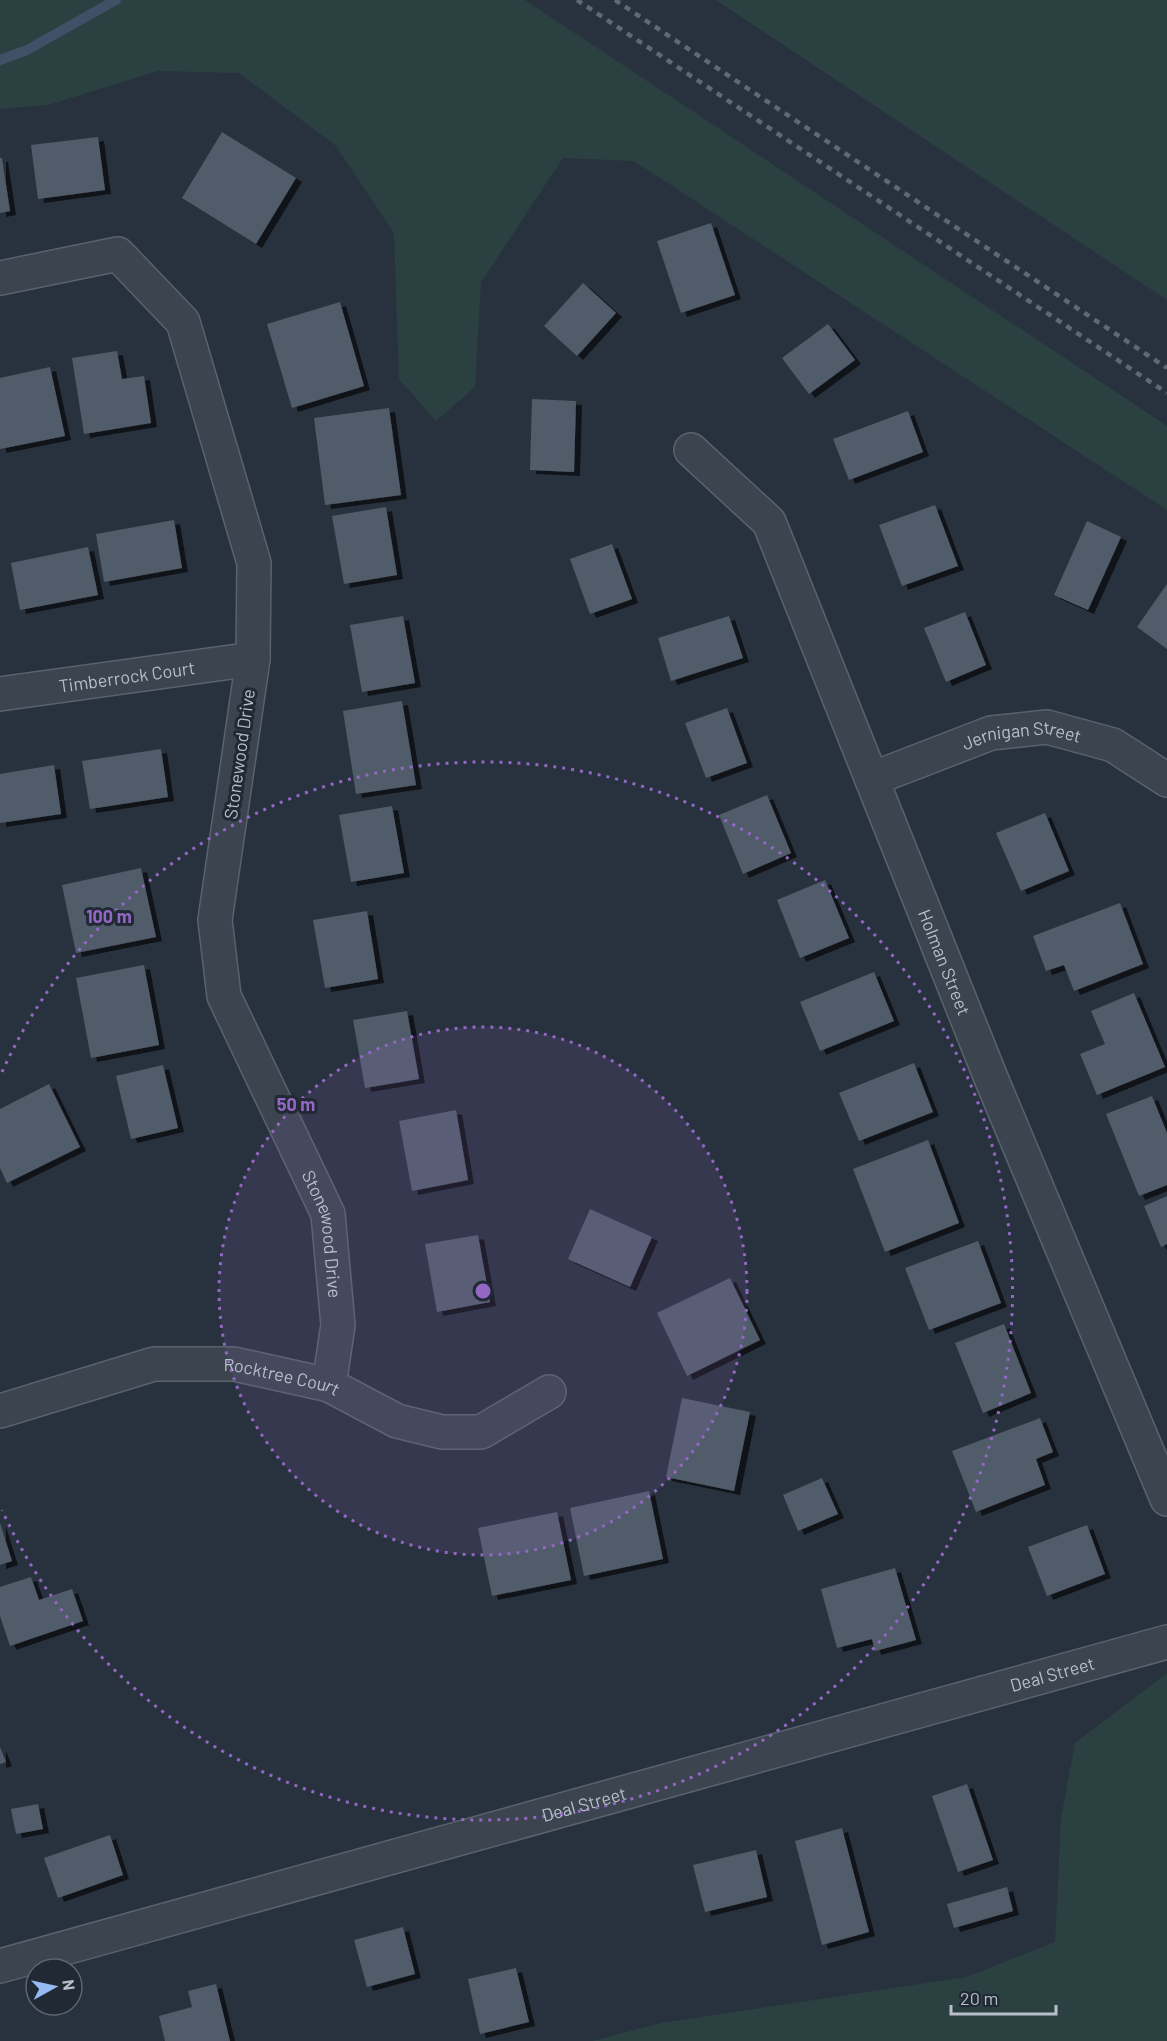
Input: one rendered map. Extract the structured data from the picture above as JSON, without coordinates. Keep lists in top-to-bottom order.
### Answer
{
  "streets": {
    "street": [
      "Timberrock Court",
      "Jernigan Street",
      "Stonewood Drive",
      "Holman Street",
      "Rocktree Court",
      "Deal Street"
    ]
  },
  "crossings": [
    ["Timberrock Court", "Stonewood Drive"],
    ["Jernigan Street", "Holman Street"],
    ["Stonewood Drive", "Rocktree Court"]
  ],
  "scale_bar": "20 m",
  "north": "right",
  "rings": ["100 m", "50 m"]
}
